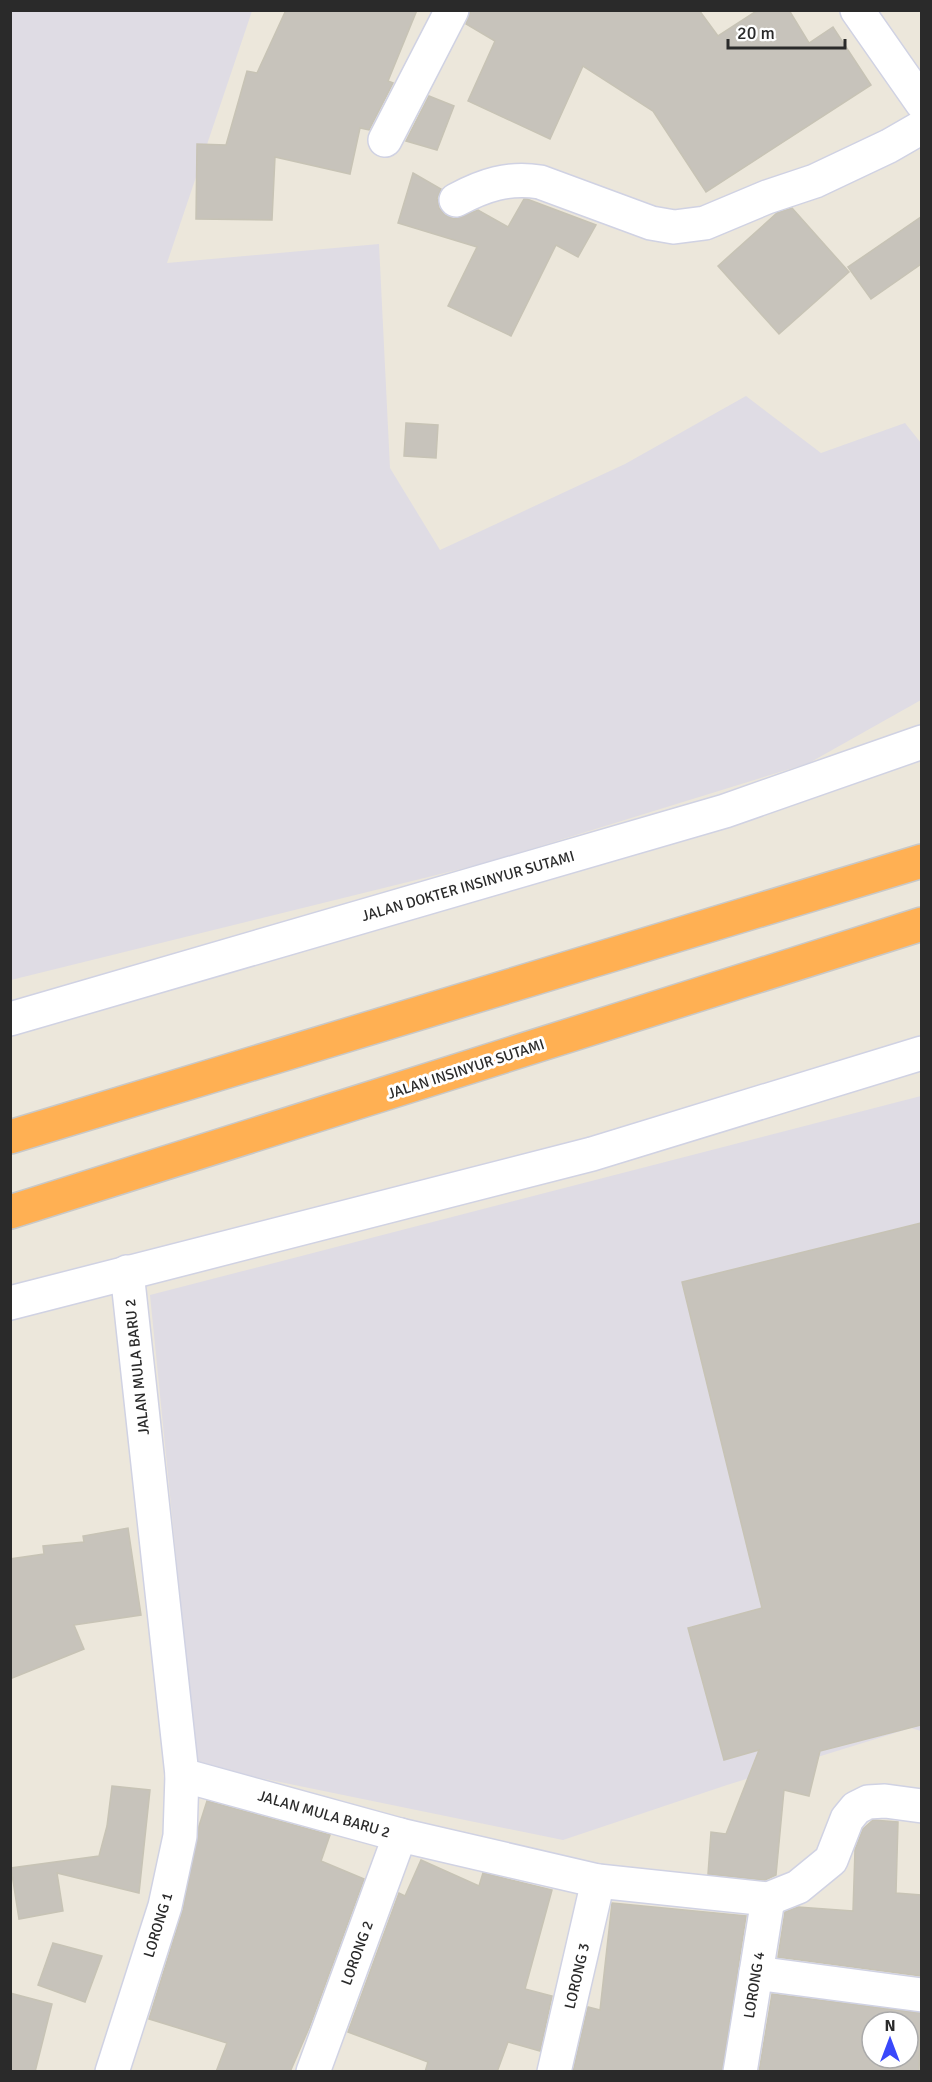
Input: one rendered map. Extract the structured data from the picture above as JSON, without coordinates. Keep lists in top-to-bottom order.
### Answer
{
  "streets": {
    "highway": ["JALAN INSINYUR SUTAMI"],
    "street": [
      "JALAN DOKTER INSINYUR SUTAMI",
      "JALAN MULA BARU 2",
      "LORONG 1",
      "LORONG 2",
      "LORONG 3",
      "LORONG 4"
    ]
  },
  "crossings": [
    ["JALAN MULA BARU 2", "LORONG 1"],
    ["JALAN MULA BARU 2", "LORONG 2"],
    ["JALAN MULA BARU 2", "LORONG 3"],
    ["JALAN MULA BARU 2", "LORONG 4"]
  ],
  "scale_bar": "20 m",
  "north": "top"
}
